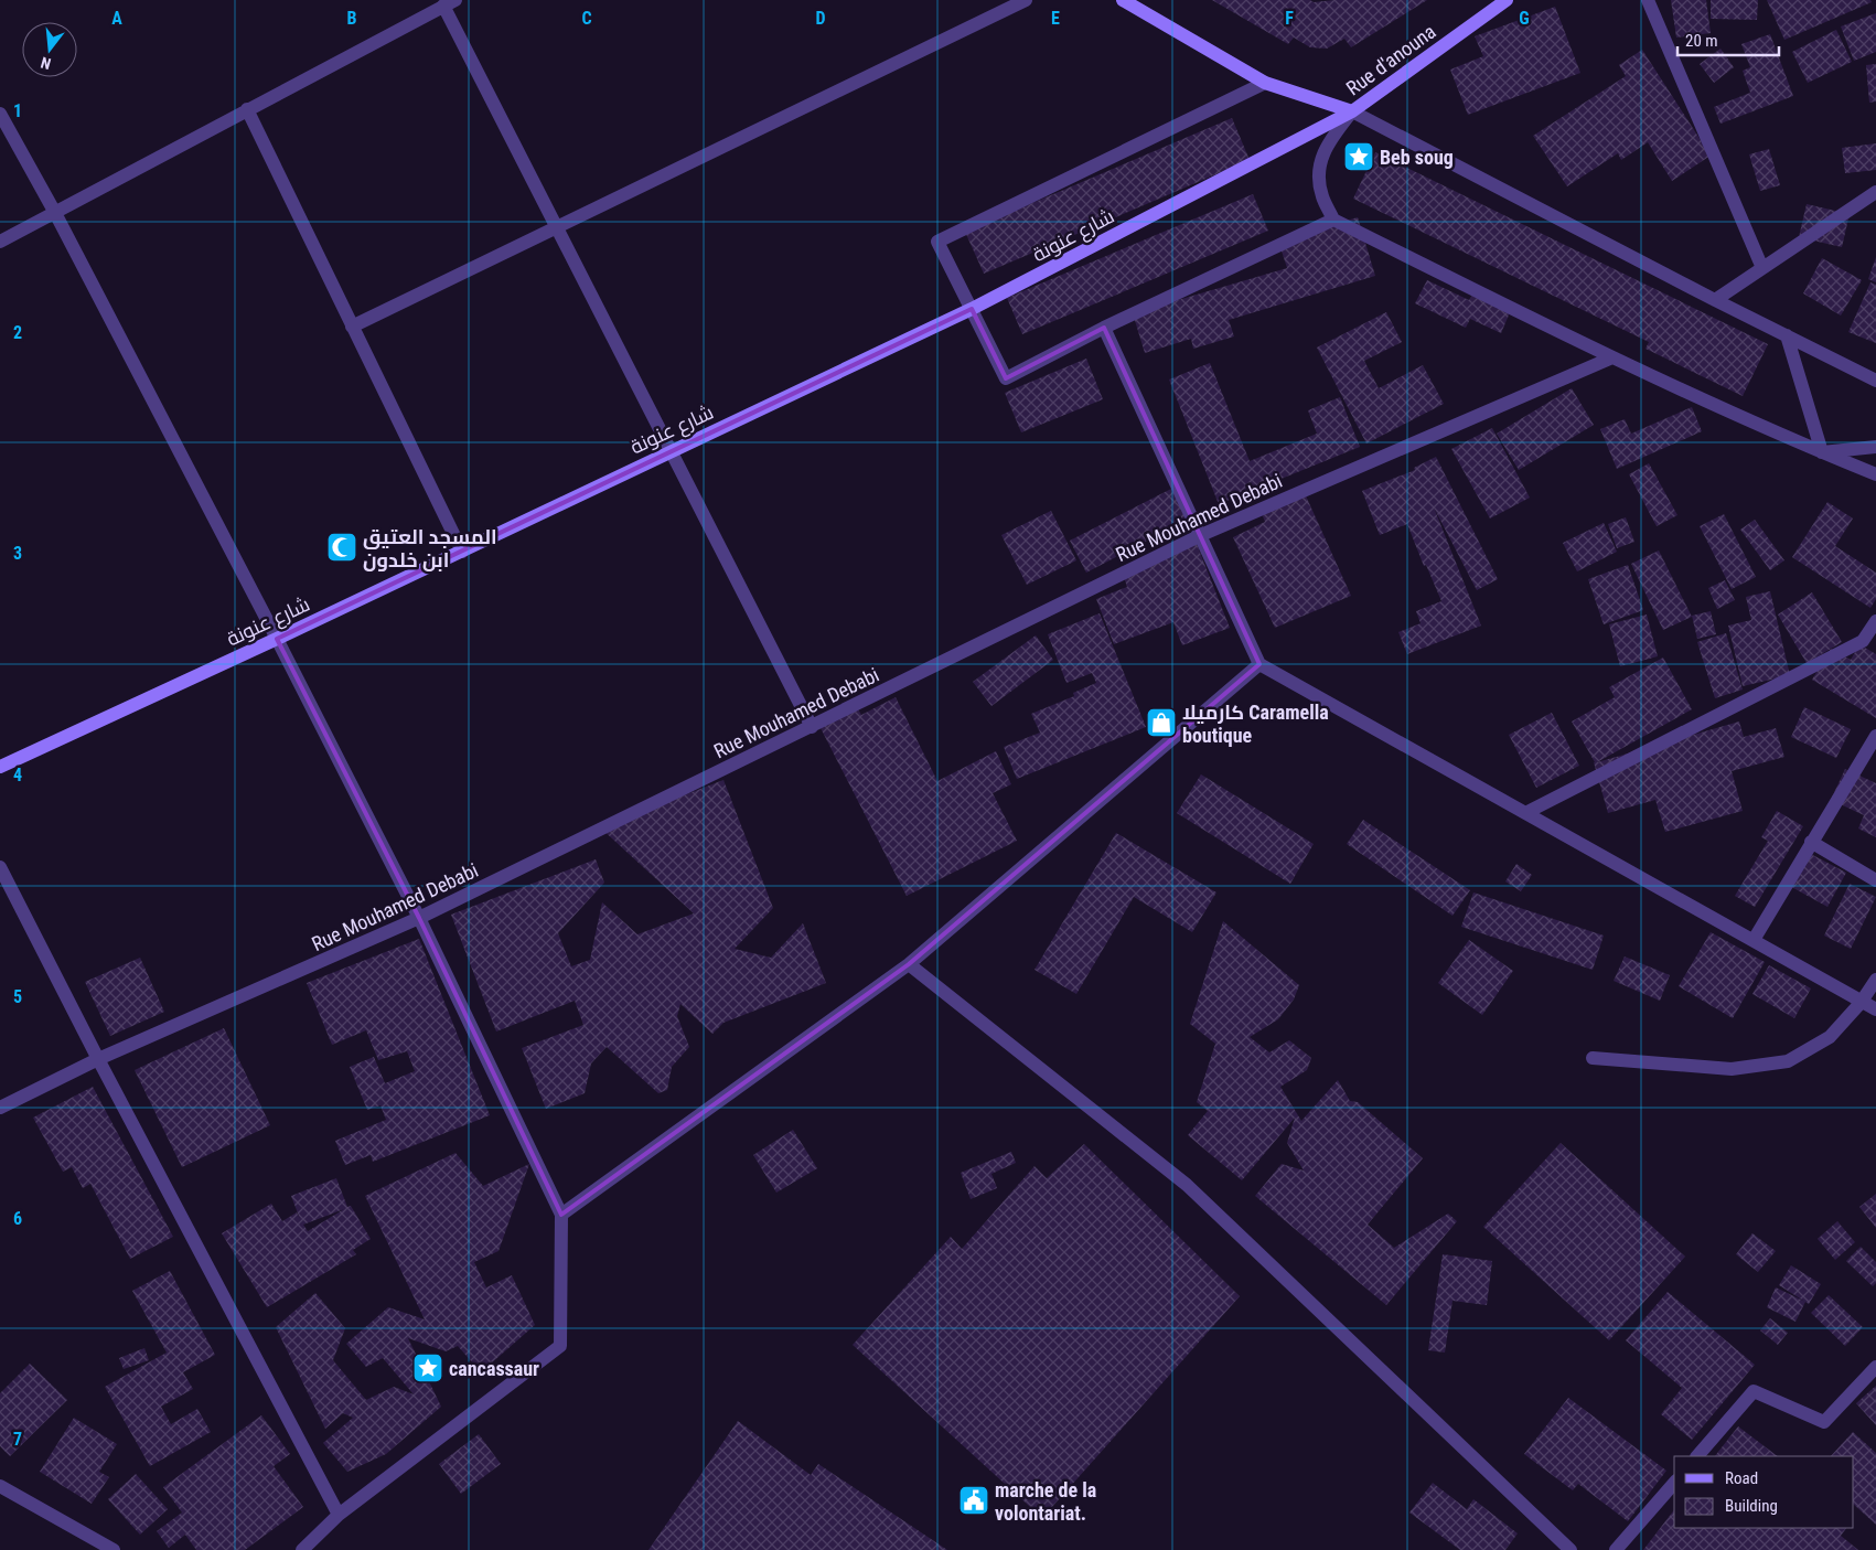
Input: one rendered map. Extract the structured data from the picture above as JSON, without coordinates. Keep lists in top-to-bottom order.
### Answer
{
  "streets": {
    "street": ["Rue d'anouna", "شارع عنونة", "Rue Mouhamed Debabi"]
  },
  "crossings": [
    ["Rue d'anouna", "شارع عنونة"]
  ],
  "places": {
    "place": ["Beb soug", "cancassaur"],
    "mosque": ["المسجد العتيق ابن خلدون"],
    "shop": ["كارميلا Caramella boutique"],
    "public building": ["marche de la volontariat."]
  },
  "legend": ["Road", "Building"],
  "scale_bar": "20 m",
  "north": "bottom",
  "grid": {
    "columns": [
      "A",
      "B",
      "C",
      "D",
      "E",
      "F",
      "G"
    ],
    "rows": [
      "1",
      "2",
      "3",
      "4",
      "5",
      "6",
      "7"
    ]
  }
}
